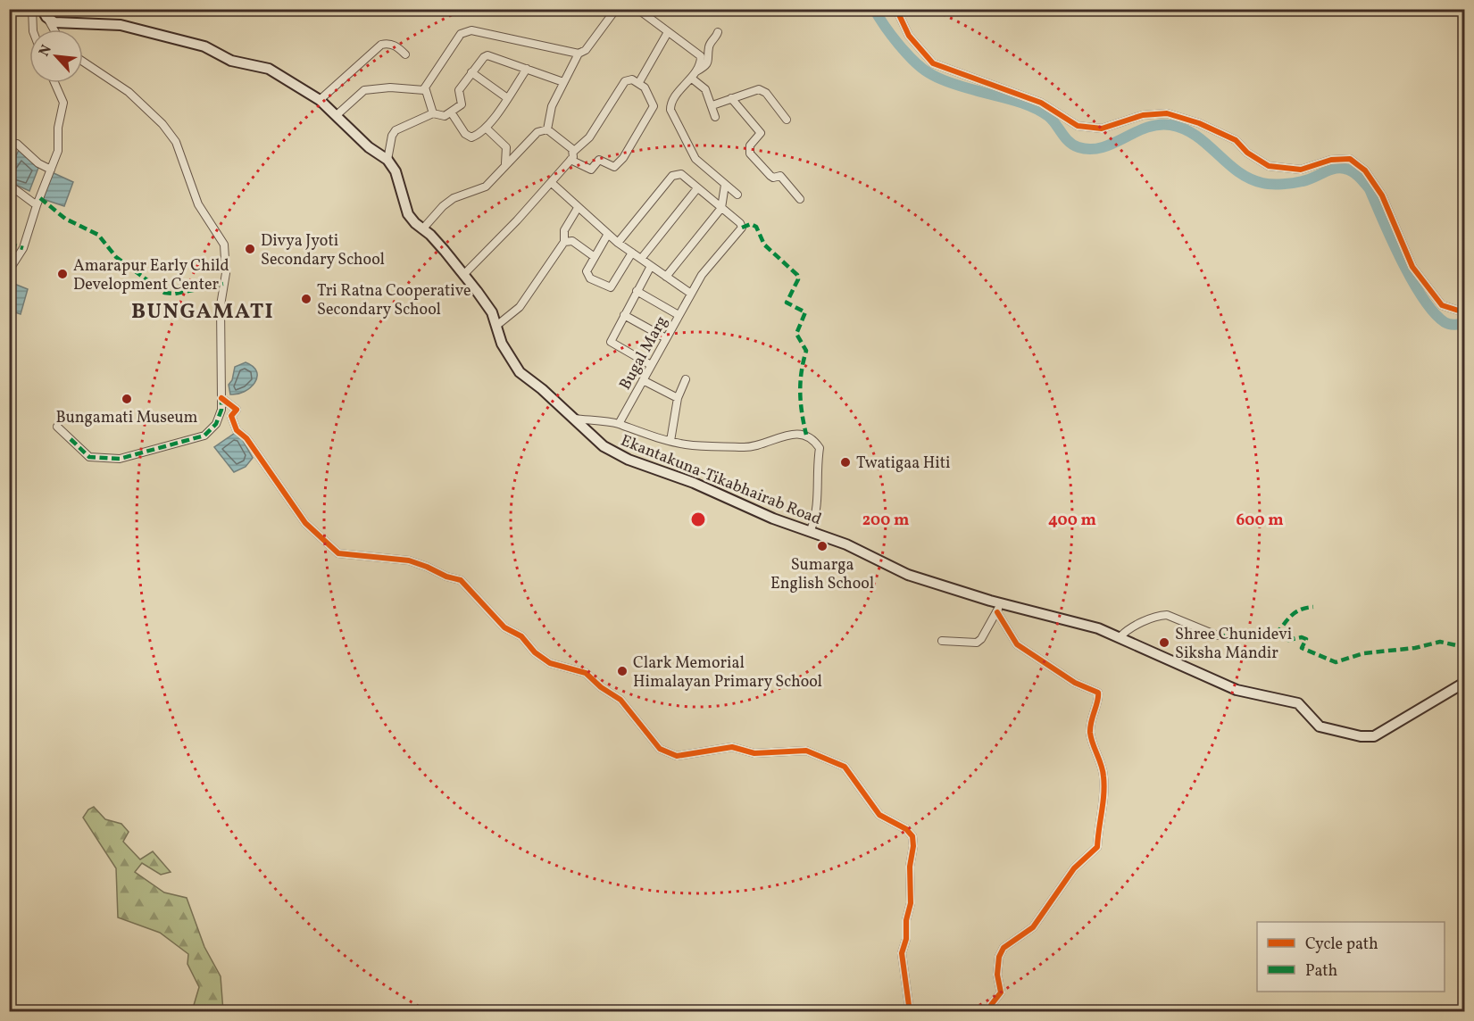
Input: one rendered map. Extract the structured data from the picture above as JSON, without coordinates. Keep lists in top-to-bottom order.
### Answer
{
  "streets": {
    "main road": ["Ekantakuna-Tikabhairab Road"],
    "street": ["Bugal Marg"]
  },
  "districts": ["BUNGAMATI"],
  "places": [
    "Divya Jyoti Secondary School",
    "Amarapur Early Child Development Center",
    "Tri Ratna Cooperative Secondary School",
    "Bungamati Museum",
    "Twatigaa Hiti",
    "Sumarga English School",
    "Shree Chunidevi Siksha Mandir",
    "Clark Memorial Himalayan Primary School"
  ],
  "legend": ["Cycle path", "Path"],
  "north": "top left",
  "rings": ["200 m", "400 m", "600 m"]
}
